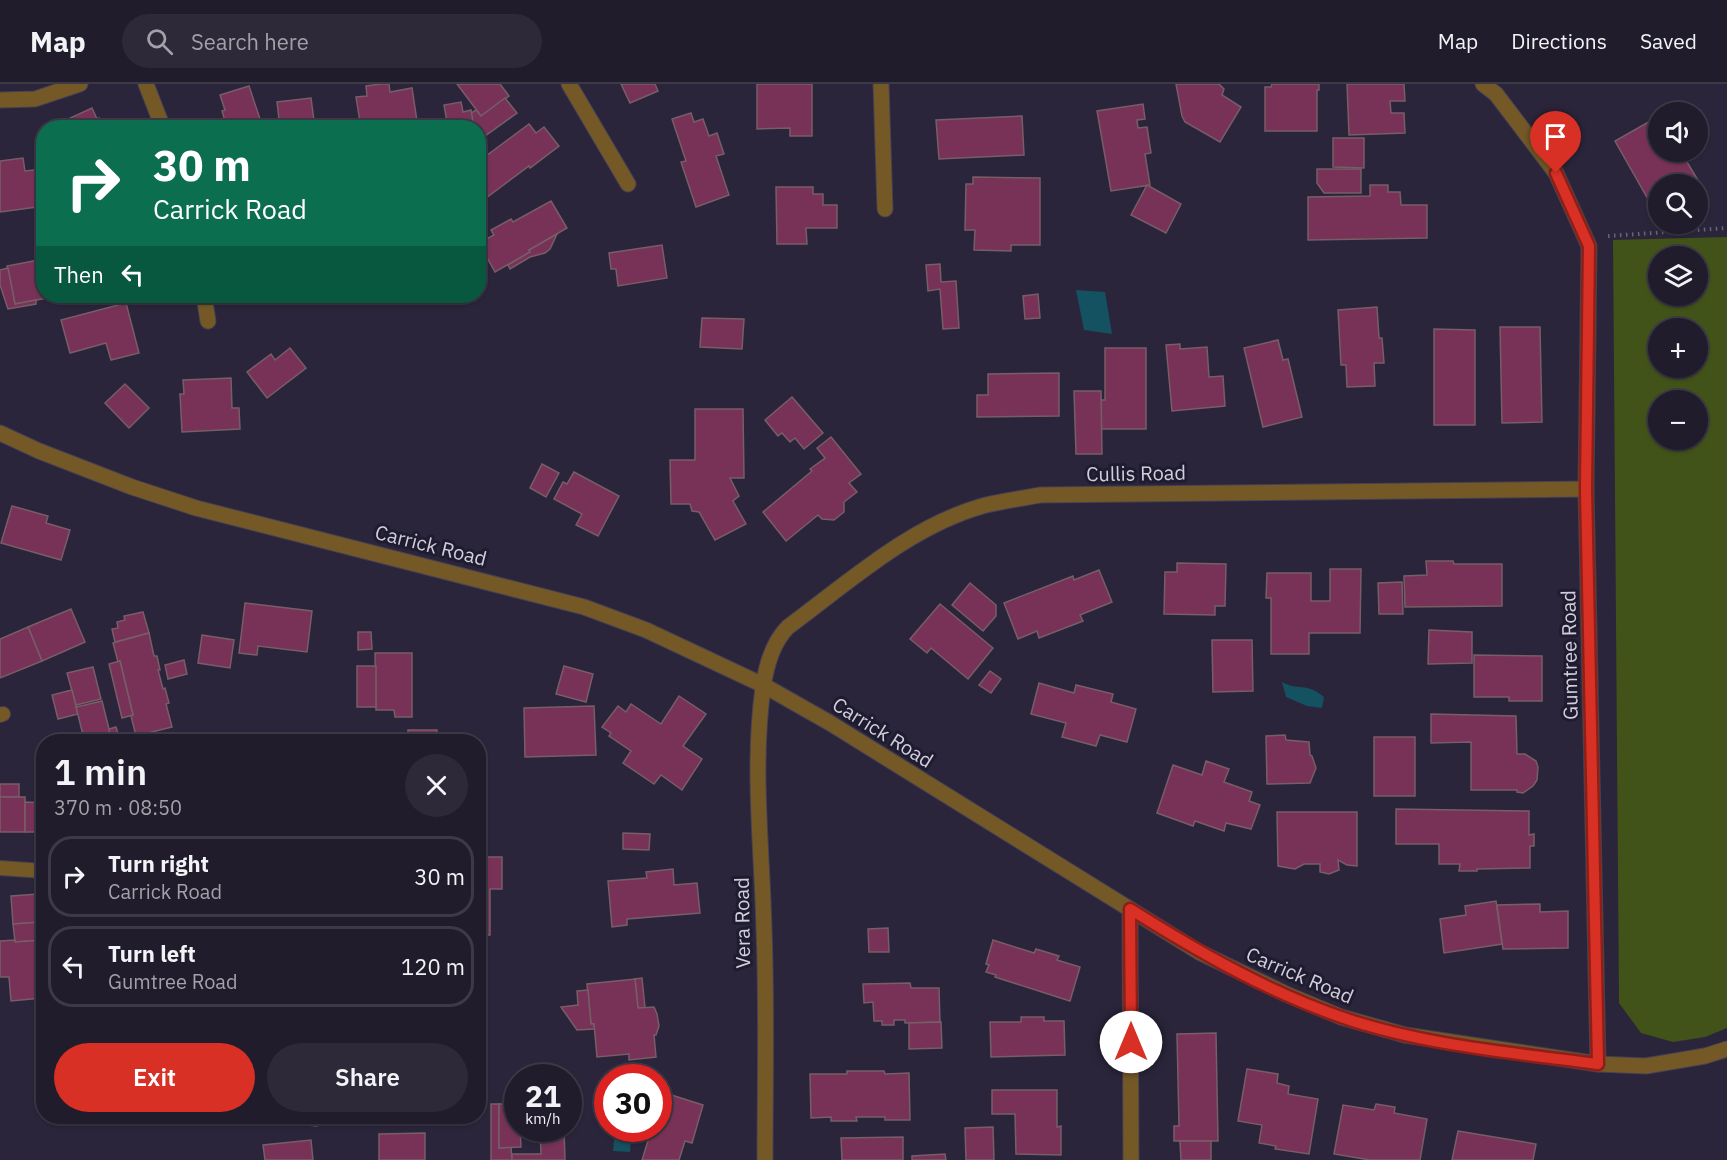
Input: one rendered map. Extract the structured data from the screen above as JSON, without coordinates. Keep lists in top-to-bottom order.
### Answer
{
  "streets": {
    "street": [
      "Cullis Road",
      "Carrick Road",
      "Gumtree Road",
      "Vera Road"
    ]
  },
  "crossings": [
    ["Cullis Road", "Carrick Road"],
    ["Cullis Road", "Gumtree Road"],
    ["Cullis Road", "Vera Road"],
    ["Carrick Road", "Gumtree Road"],
    ["Carrick Road", "Vera Road"]
  ],
  "page": {
    "header": "Map",
    "search": "Search here",
    "nav": ["Map", "Directions", "Saved"],
    "map_buttons": ["+", "−"],
    "turn": ["30 m", "Carrick Road"],
    "then": "Then",
    "heading": ["1 min", "370 m · 08:50"],
    "list": [
      {
        "name": "Turn right",
        "note": "Carrick Road",
        "value": "30 m"
      },
      {
        "name": "Turn left",
        "note": "Gumtree Road",
        "value": "120 m"
      }
    ],
    "buttons": ["Exit", "Share"],
    "speed": "21 km/h",
    "limit": "30"
  }
}
